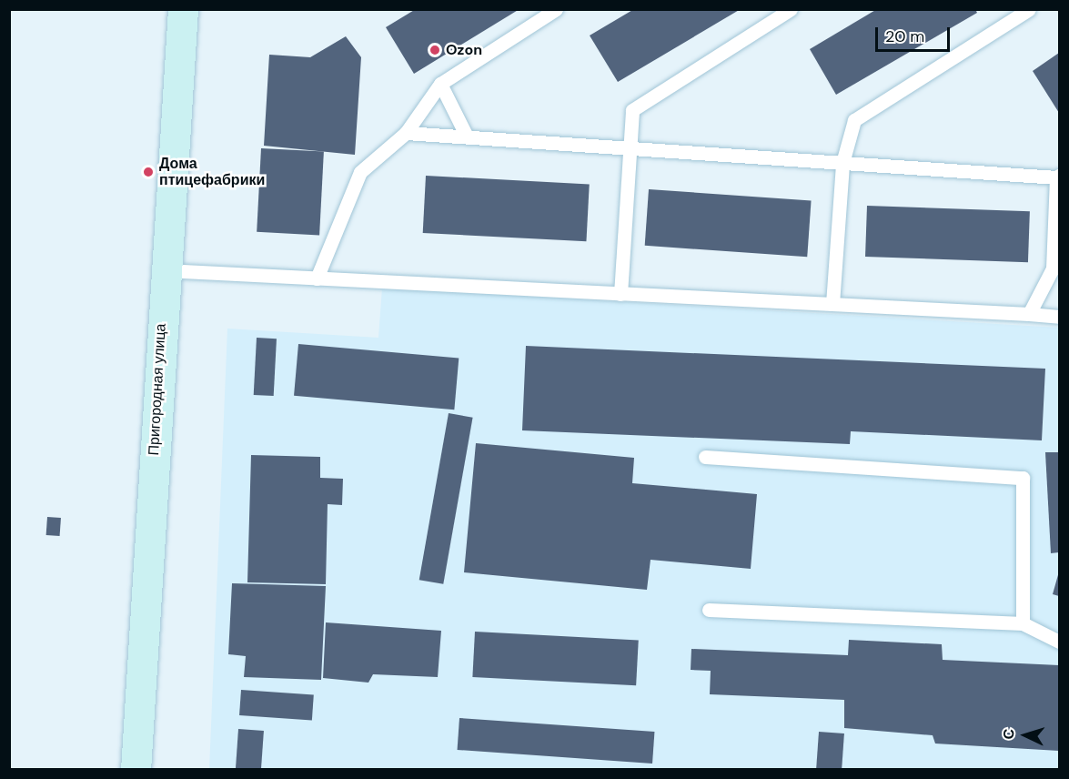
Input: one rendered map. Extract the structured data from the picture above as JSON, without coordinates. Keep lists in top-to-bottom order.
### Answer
{
  "streets": {
    "street": ["Пригородная улица"]
  },
  "places": ["Ozon", "Дома птицефабрики"],
  "scale_bar": "20 m",
  "north": "left"
}
